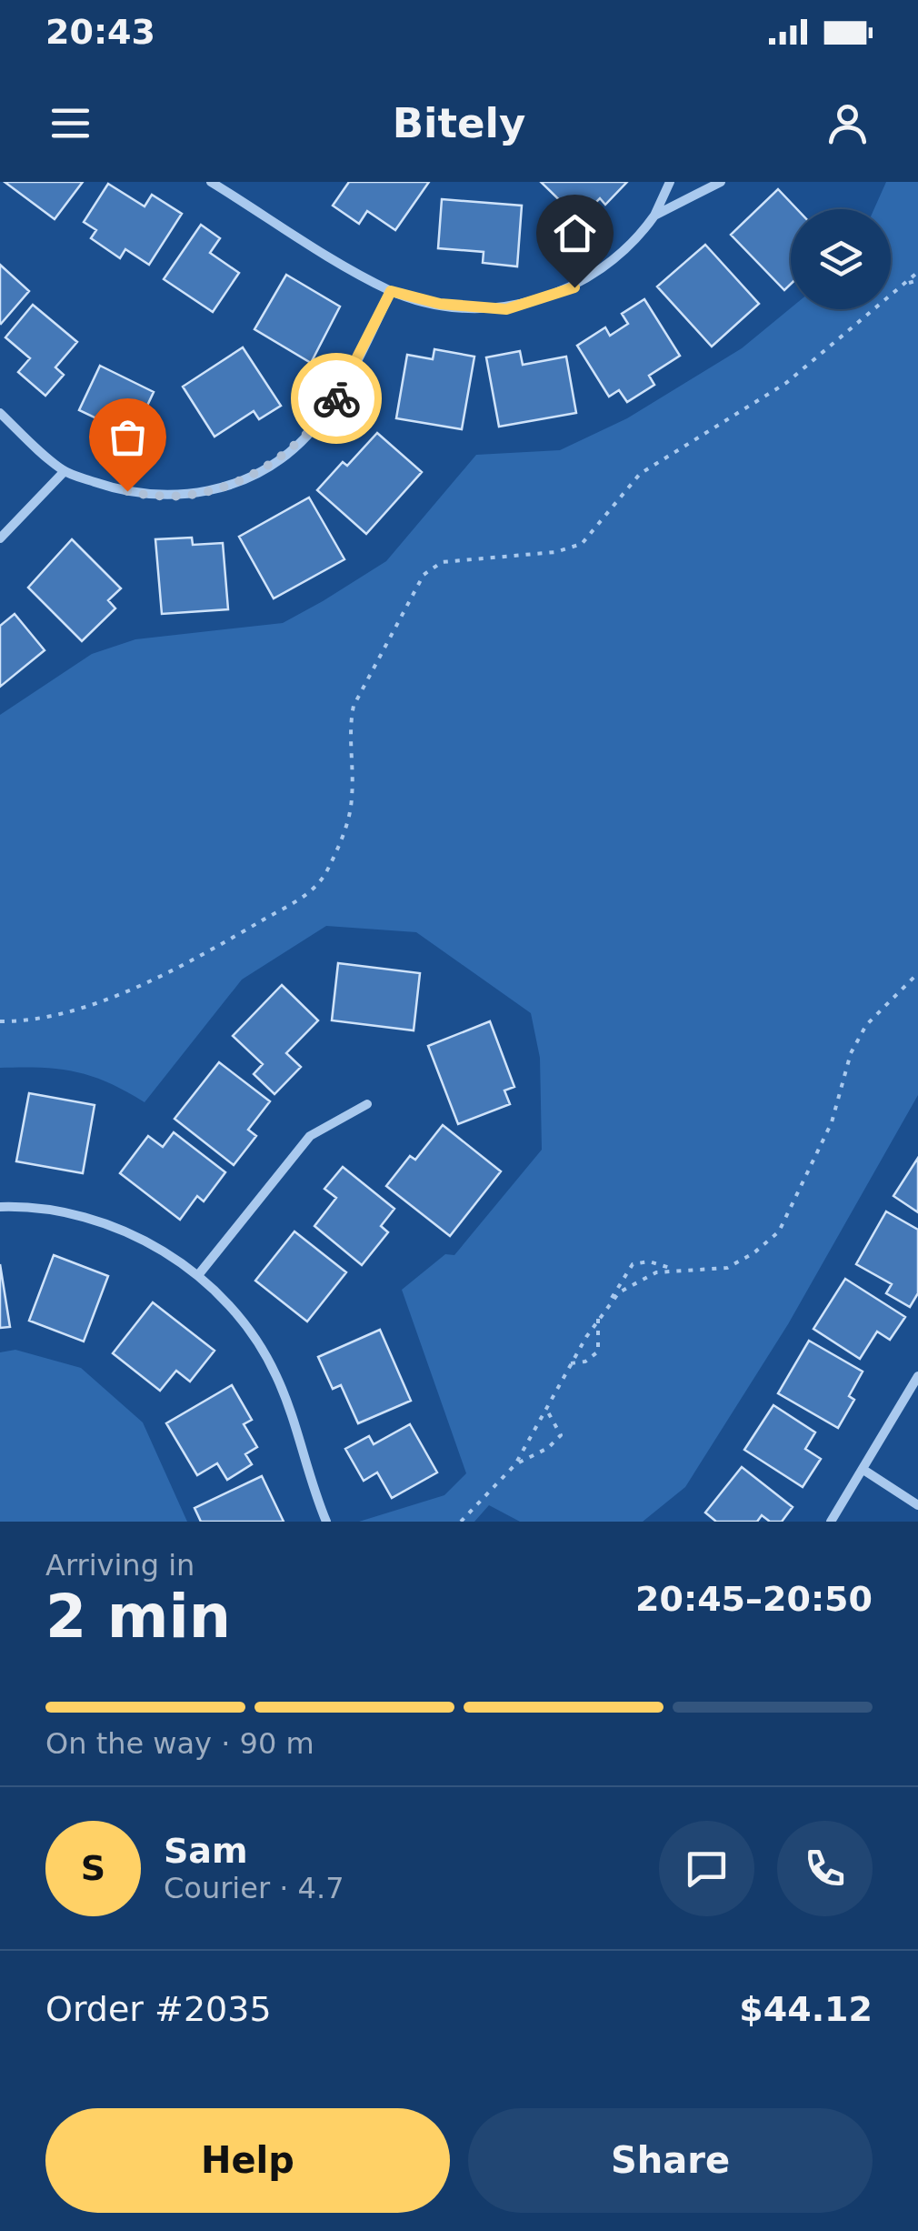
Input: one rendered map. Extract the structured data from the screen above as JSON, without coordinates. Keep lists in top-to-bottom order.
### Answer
{
  "page": {
    "status": "20:43",
    "header": "Bitely",
    "heading": ["2 min", "Arriving in", "20:45–20:50"],
    "panel": [
      "Sam",
      "Courier · 4.7",
      "Order #2035",
      "$44.12"
    ],
    "bar": "On the way · 90 m",
    "round": "S",
    "buttons": ["Help", "Share"]
  }
}
